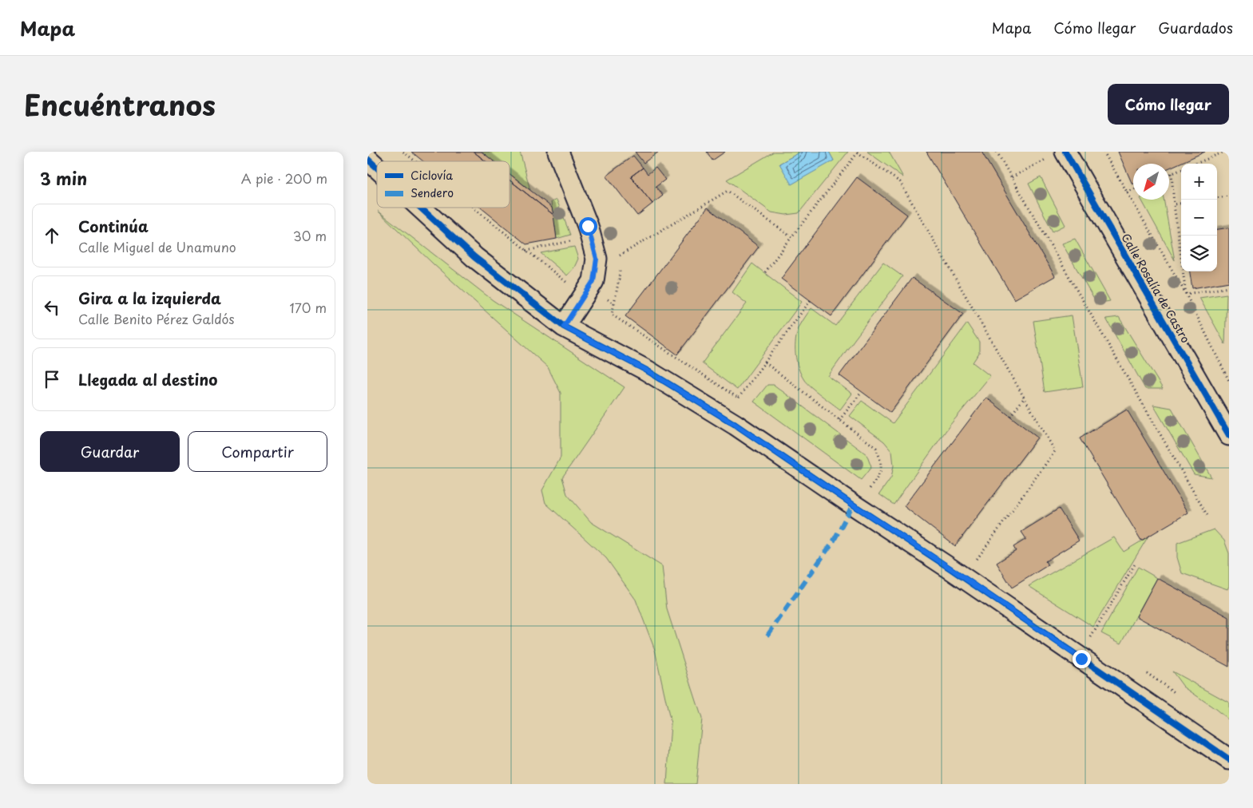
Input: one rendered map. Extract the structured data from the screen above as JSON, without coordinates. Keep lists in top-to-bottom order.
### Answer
{
  "streets": {
    "street": ["Calle Rosalía de Castro"]
  },
  "legend": ["Ciclovía", "Sendero"],
  "north": "bottom left",
  "page": {
    "header": "Mapa",
    "nav": ["Mapa", "Cómo llegar", "Guardados"],
    "title": "Encuéntranos",
    "buttons": [
      "Cómo llegar",
      ["Guardar", "Compartir"]
    ],
    "heading": ["3 min", "A pie · 200 m"],
    "map_buttons": ["+", "−"],
    "list": [
      ["Continúa", "Calle Miguel de Unamuno", "30 m"],
      ["Gira a la izquierda", "Calle Benito Pérez Galdós", "170 m"],
      "Llegada al destino"
    ]
  }
}
